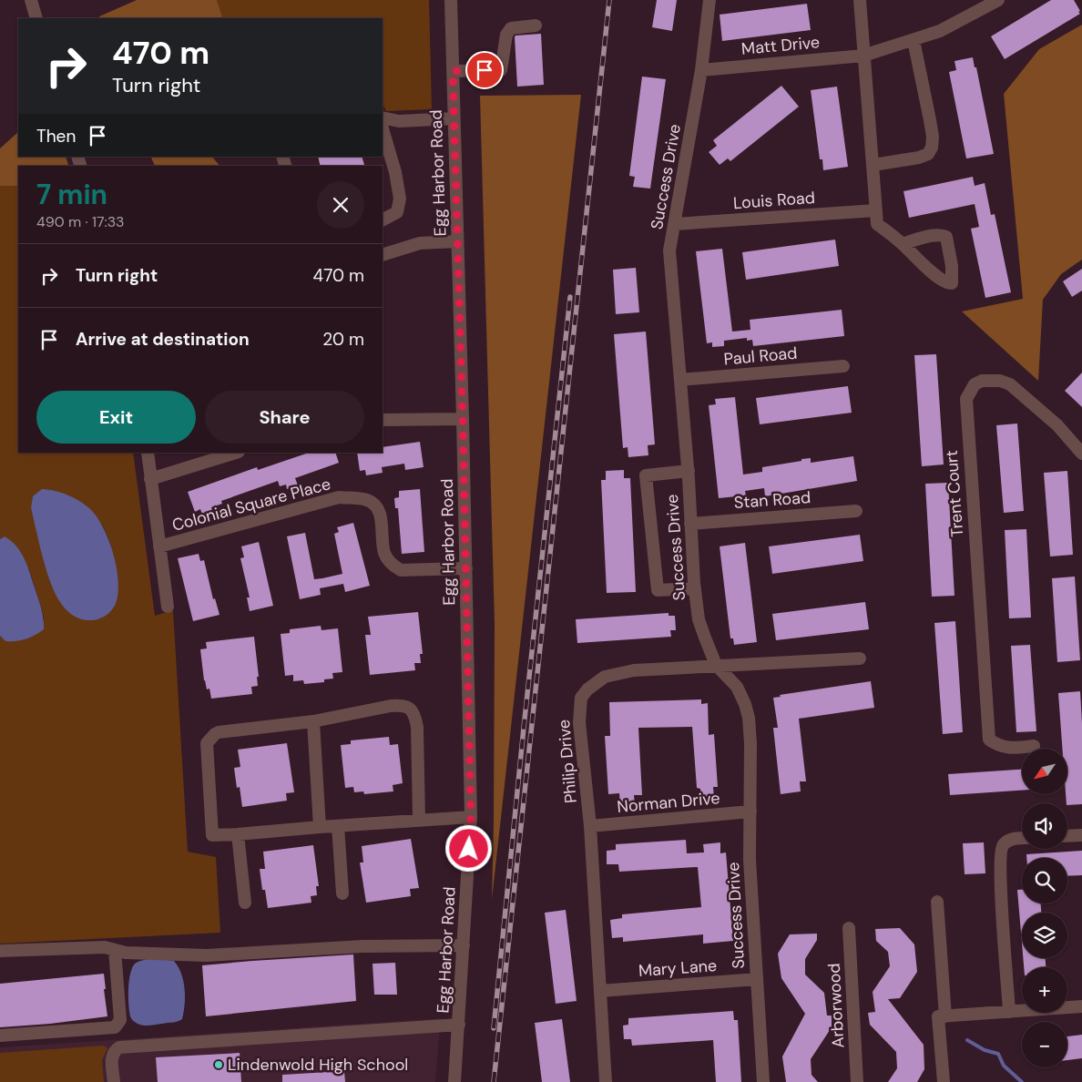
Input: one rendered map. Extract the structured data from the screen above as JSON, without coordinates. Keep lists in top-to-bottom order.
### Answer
{
  "streets": {
    "street": [
      "Matt Drive",
      "Egg Harbor Road",
      "Success Drive",
      "Louis Road",
      "Paul Road",
      "Trent Court",
      "Stan Road",
      "Colonial Square Place",
      "Philip Drive",
      "Norman Drive",
      "Mary Lane",
      "Arborwood"
    ]
  },
  "crossings": [
    ["Matt Drive", "Success Drive"],
    ["Egg Harbor Road", "Colonial Square Place"],
    ["Success Drive", "Louis Road"],
    ["Success Drive", "Paul Road"],
    ["Success Drive", "Stan Road"],
    ["Success Drive", "Philip Drive"],
    ["Success Drive", "Norman Drive"],
    ["Success Drive", "Mary Lane"],
    ["Philip Drive", "Norman Drive"],
    ["Philip Drive", "Mary Lane"]
  ],
  "places": ["Lindenwold High School"],
  "north": "bottom left",
  "page": {
    "turn": ["470 m", "Turn right"],
    "then": "Then",
    "heading": ["7 min", "490 m · 17:33"],
    "list": [
      {
        "name": "Turn right",
        "value": "470 m"
      },
      {
        "name": "Arrive at destination",
        "value": "20 m"
      }
    ],
    "buttons": ["Exit", "Share"],
    "map_buttons": ["+", "−"]
  }
}
